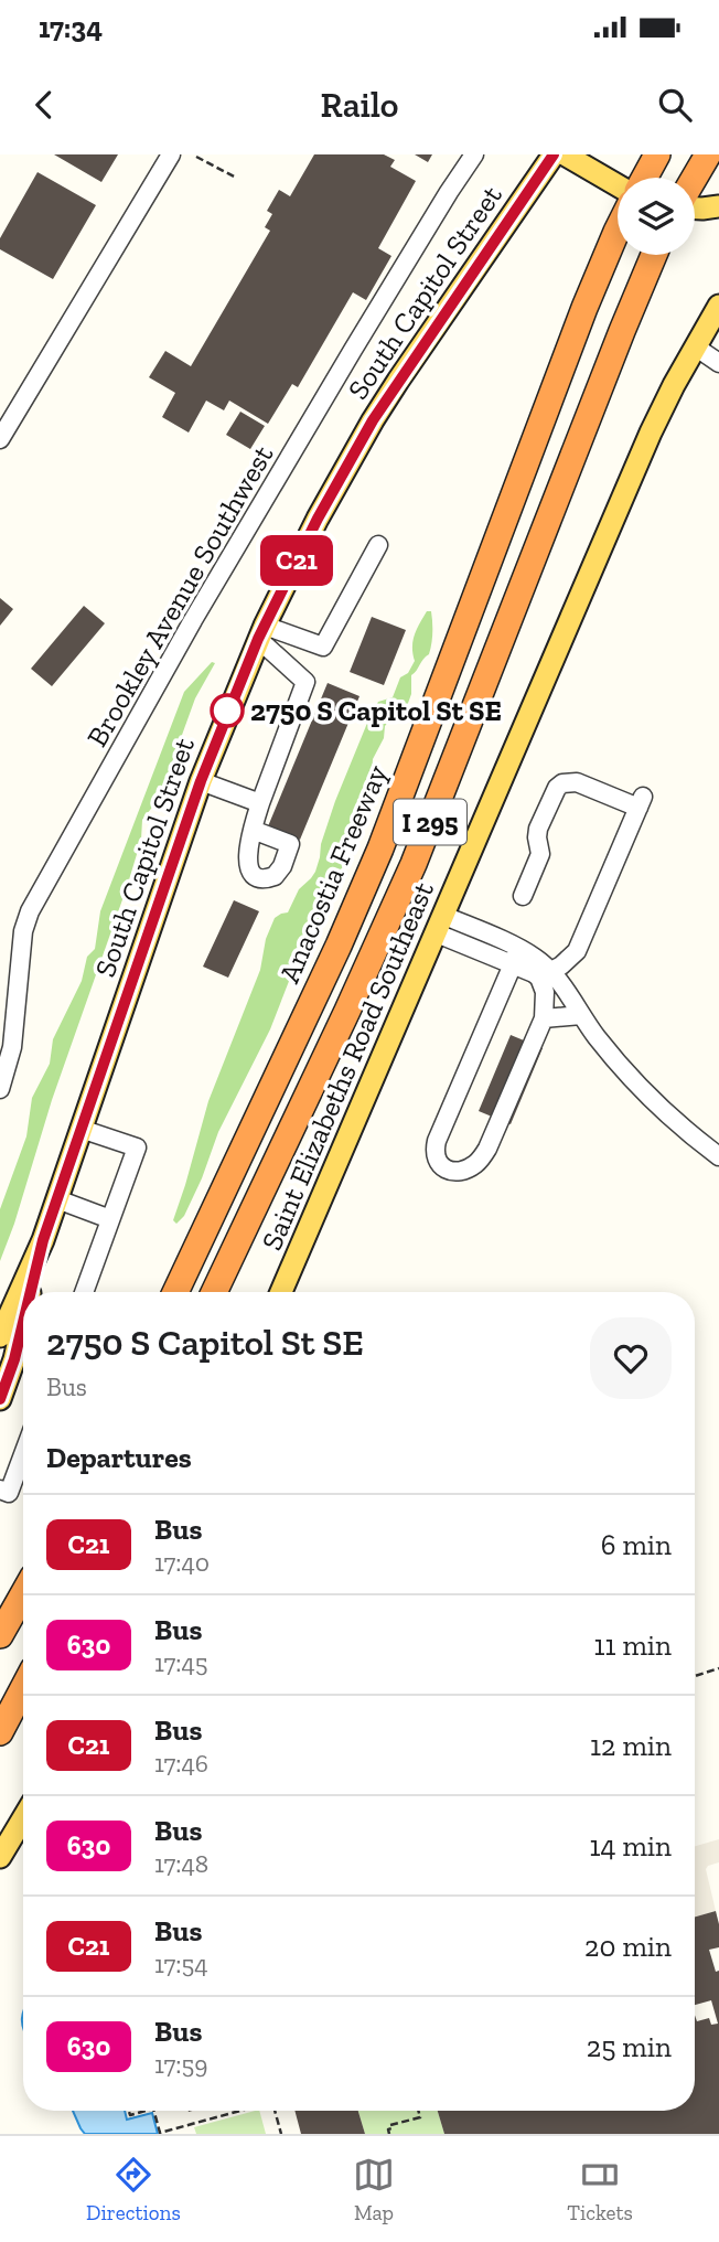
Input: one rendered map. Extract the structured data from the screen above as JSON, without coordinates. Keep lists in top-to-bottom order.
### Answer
{
  "streets": {
    "highway": ["I 295", "Anacostia Freeway"],
    "main road": ["South Capitol Street", "Saint Elizabeths Road Southeast"],
    "street": ["Brookley Avenue Southwest"]
  },
  "places": ["2750 S Capitol St SE"],
  "lines": ["bus line C21"],
  "page": {
    "status": "17:34",
    "header": "Railo",
    "on_map": "C21",
    "heading": [
      ["2750 S Capitol St SE", "Bus"],
      "Departures"
    ],
    "list": [
      {
        "mark": "C21",
        "name": "Bus",
        "note": "17:40",
        "value": "6 min"
      },
      {
        "mark": "630",
        "name": "Bus",
        "note": "17:45",
        "value": "11 min"
      },
      {
        "mark": "C21",
        "name": "Bus",
        "note": "17:46",
        "value": "12 min"
      },
      {
        "mark": "630",
        "name": "Bus",
        "note": "17:48",
        "value": "14 min"
      },
      {
        "mark": "C21",
        "name": "Bus",
        "note": "17:54",
        "value": "20 min"
      },
      {
        "mark": "630",
        "name": "Bus",
        "note": "17:59",
        "value": "25 min"
      }
    ],
    "tabs": ["Directions", "Map", "Tickets"]
  }
}
